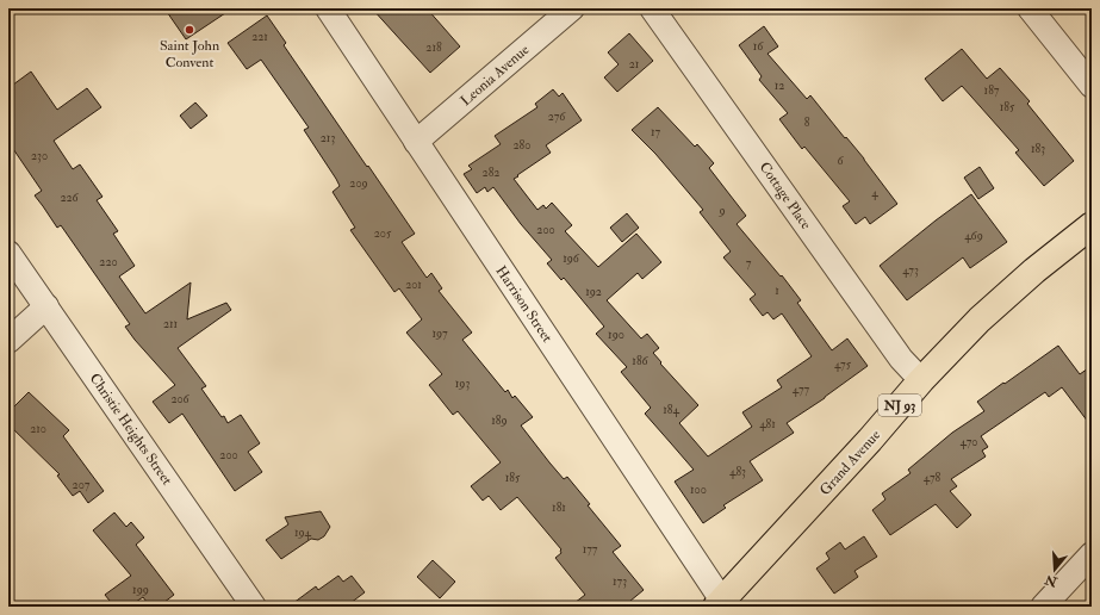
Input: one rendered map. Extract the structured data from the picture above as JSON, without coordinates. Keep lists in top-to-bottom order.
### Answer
{
  "streets": {
    "main road": ["NJ 93", "Grand Avenue"],
    "street": [
      "Leonia Avenue",
      "Cottage Place",
      "Harrison Street",
      "Christie Heights Street"
    ]
  },
  "crossings": [
    ["Leonia Avenue", "Harrison Street"],
    ["Cottage Place", "Grand Avenue"],
    ["Harrison Street", "Grand Avenue"]
  ],
  "places": ["Saint John Convent"],
  "house_numbers": [
    "221",
    "16",
    "218",
    "21",
    "12",
    "187",
    "185",
    "276",
    "8",
    "17",
    "213",
    "280",
    "183",
    "230",
    "6",
    "282",
    "209",
    "4",
    "226",
    "9",
    "200",
    "205",
    "469",
    "196",
    "220",
    "7",
    "473",
    "201",
    "1",
    "192",
    "211",
    "197",
    "190",
    "186",
    "475",
    "193",
    "477",
    "206",
    "184",
    "189",
    "481",
    "210",
    "470",
    "200",
    "483",
    "185",
    "478",
    "207",
    "100",
    "181",
    "194",
    "177",
    "173",
    "199"
  ],
  "north": "bottom"
}
